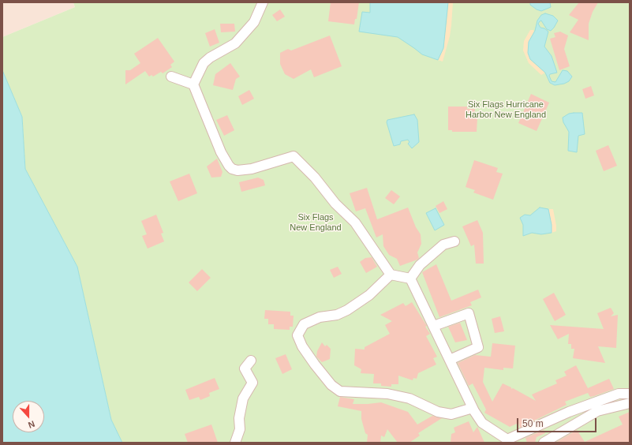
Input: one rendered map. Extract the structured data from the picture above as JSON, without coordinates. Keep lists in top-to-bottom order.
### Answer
{
  "parks": ["Six Flags Hurricane Harbor New England", "Six Flags New England"],
  "scale_bar": "50 m",
  "north": "bottom"
}
